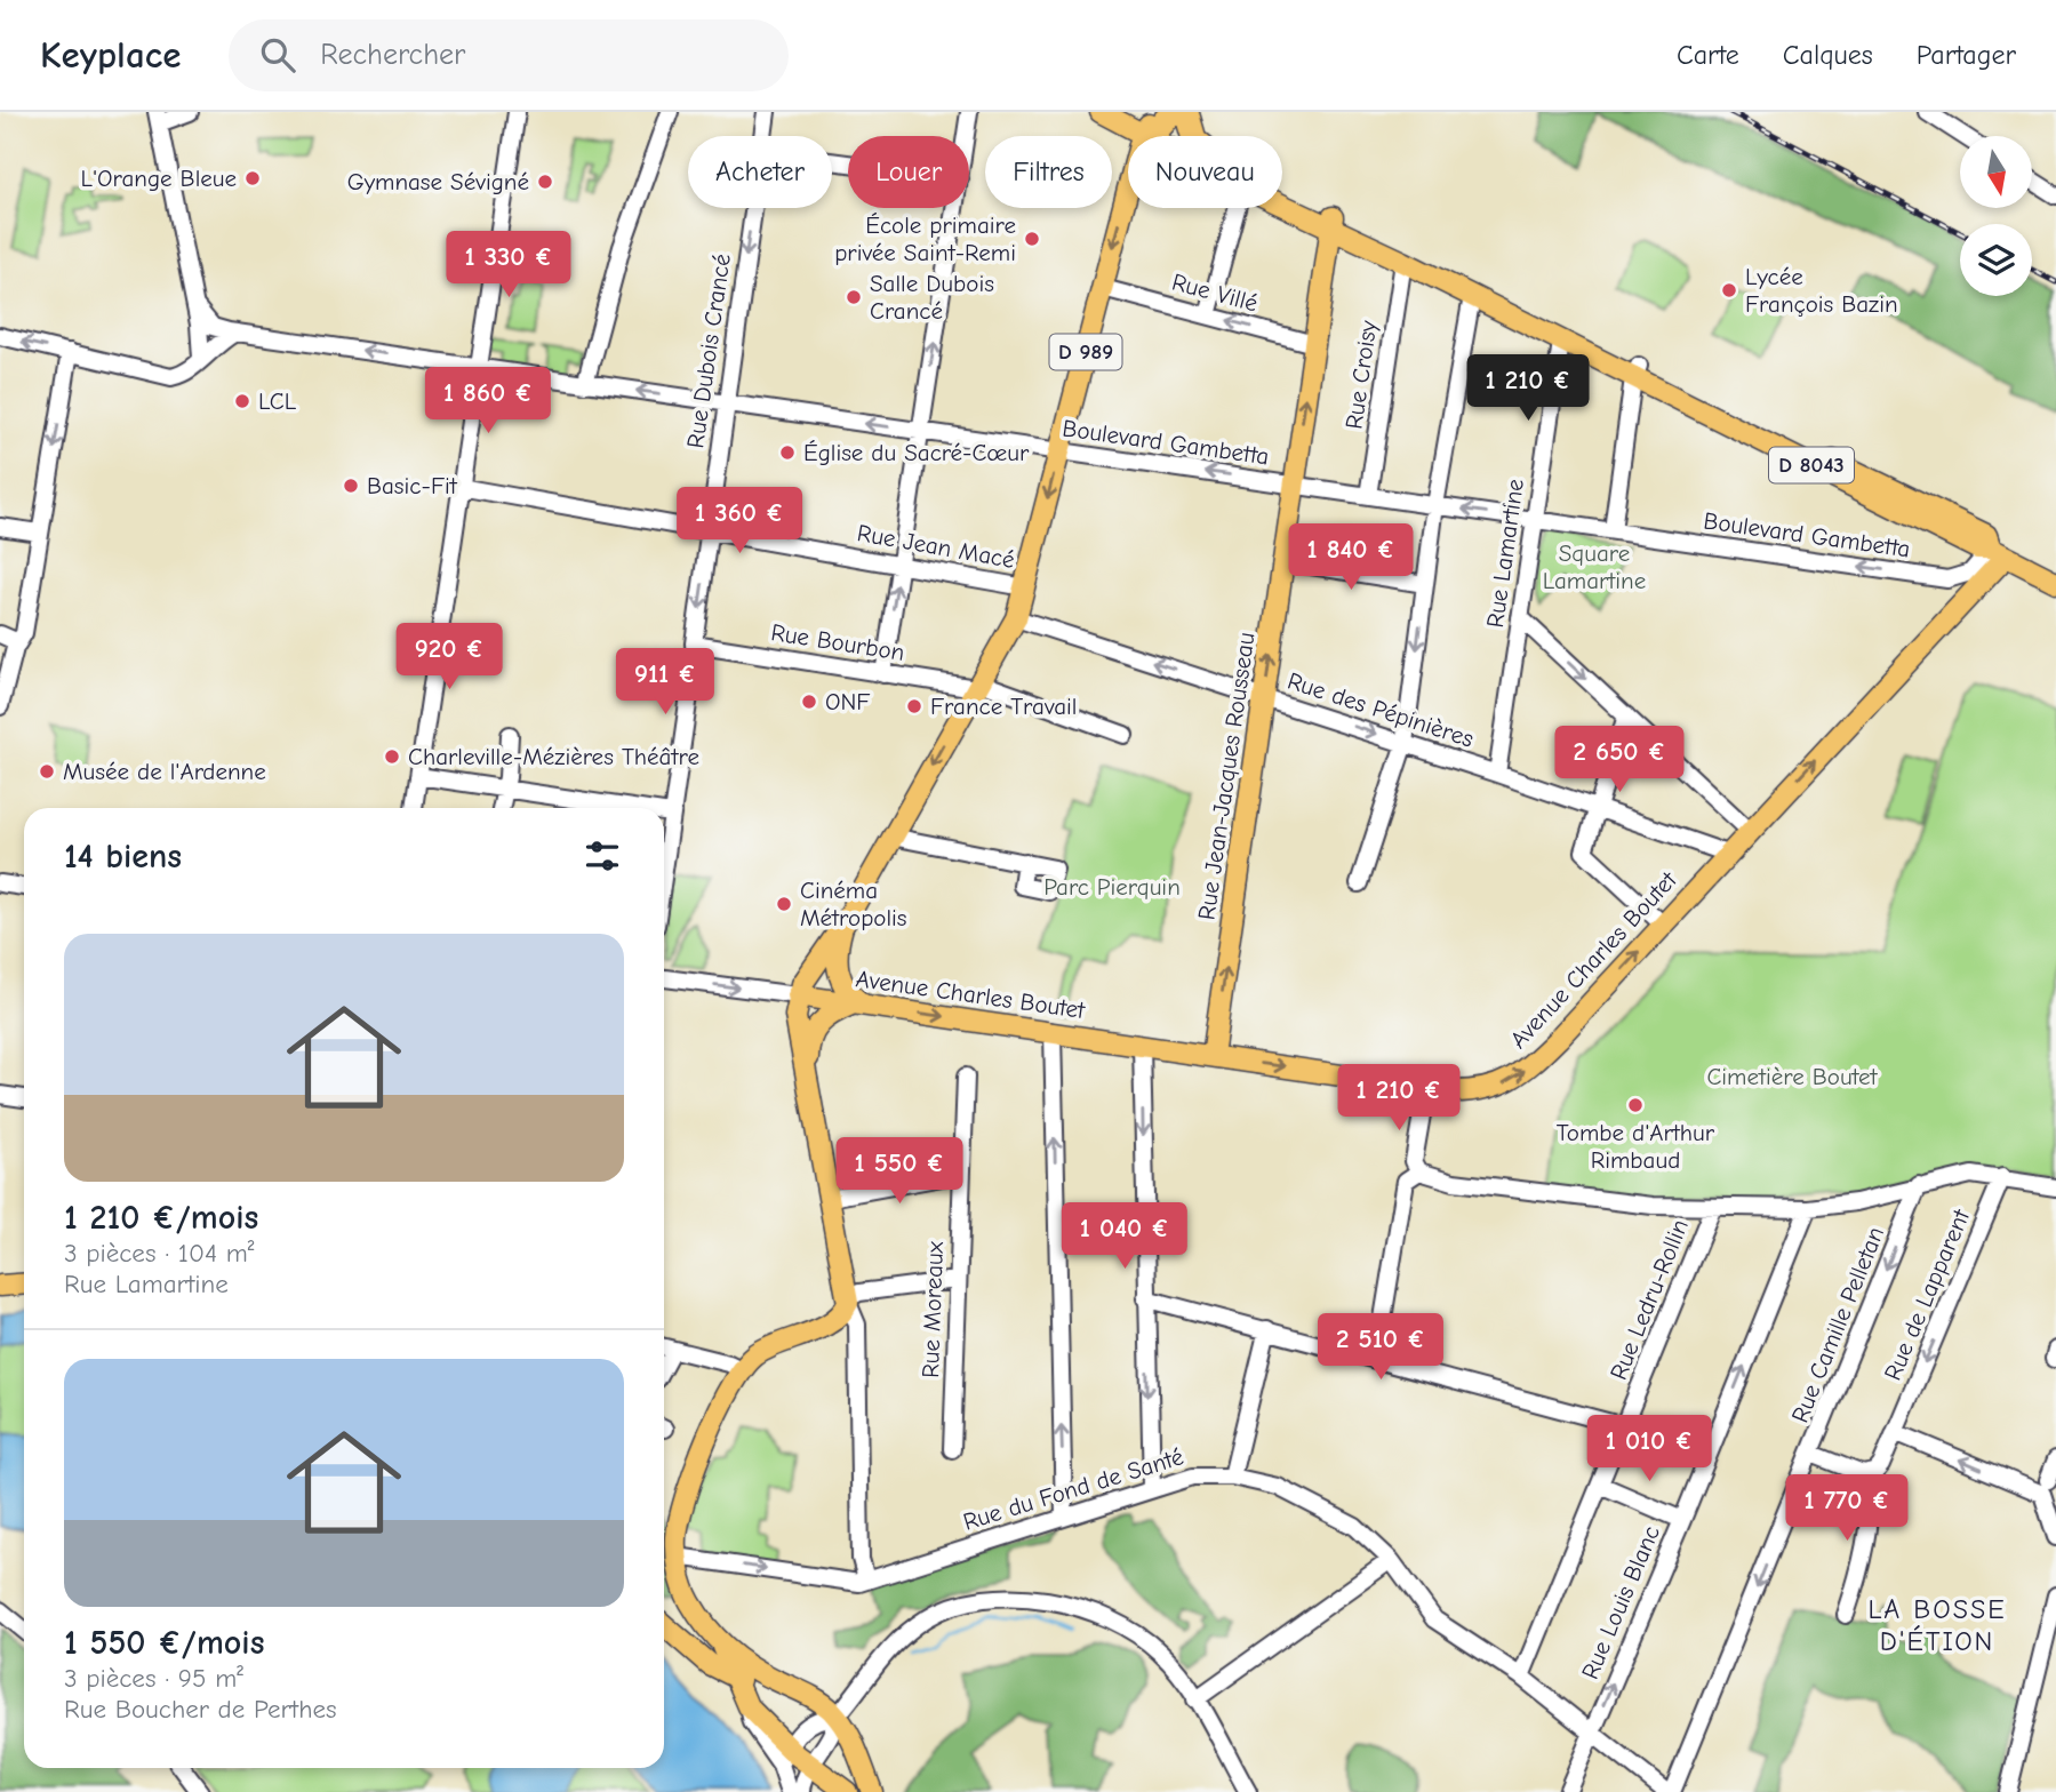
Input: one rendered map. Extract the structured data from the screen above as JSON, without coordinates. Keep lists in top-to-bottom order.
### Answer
{
  "streets": {
    "main road": [
      "D 989",
      "D 8043",
      "Rue Jean-Jacques Rousseau",
      "Avenue Charles Boutet"
    ],
    "street": [
      "Rue Villé",
      "Rue Dubois Crancé",
      "Rue Croisy",
      "Boulevard Gambetta",
      "Rue Jean Macé",
      "Rue Lamartine",
      "Rue Bourbon",
      "Rue des Pépinières",
      "Rue de Lapparent",
      "Rue Ledru-Rollin",
      "Rue Moreaux",
      "Rue Camille Pelletan",
      "Rue du Fond de Santé",
      "Rue Louis Blanc"
    ]
  },
  "crossings": [
    ["Rue Villé", "D 989"],
    ["Rue Villé", "Rue Jean-Jacques Rousseau"],
    ["Rue Dubois Crancé", "Boulevard Gambetta"],
    ["Rue Dubois Crancé", "Rue Jean Macé"],
    ["Rue Dubois Crancé", "Rue Bourbon"],
    ["D 989", "Boulevard Gambetta"],
    ["D 989", "Rue Jean Macé"],
    ["D 989", "Rue Bourbon"],
    ["D 989", "Rue des Pépinières"],
    ["Rue Croisy", "Boulevard Gambetta"],
    ["Rue Croisy", "D 8043"],
    ["Boulevard Gambetta", "Rue Lamartine"],
    ["Boulevard Gambetta", "Rue Jean-Jacques Rousseau"],
    ["D 8043", "Rue Lamartine"],
    ["D 8043", "Rue Jean-Jacques Rousseau"],
    ["D 8043", "Avenue Charles Boutet"],
    ["Rue Lamartine", "Rue des Pépinières"],
    ["Rue des Pépinières", "Rue Jean-Jacques Rousseau"],
    ["Rue des Pépinières", "Avenue Charles Boutet"],
    ["Rue Jean-Jacques Rousseau", "Avenue Charles Boutet"],
    ["Rue Ledru-Rollin", "Rue du Fond de Santé"],
    ["Rue du Fond de Santé", "Rue Louis Blanc"]
  ],
  "one_way": [
    "Rue Villé",
    "Boulevard Gambetta",
    "Rue Jean-Jacques Rousseau",
    "Avenue Charles Boutet",
    "Rue de Lapparent",
    "Rue Camille Pelletan",
    "Rue Louis Blanc"
  ],
  "districts": ["LA BOSSE D'ÉTION"],
  "parks": ["Square Lamartine", "Parc Pierquin", "Cimetière Boutet"],
  "places": [
    "L'Orange Bleue",
    "Gymnase Sévigné",
    "École primaire privée Saint-Remi",
    "Lycée François Bazin",
    "Salle Dubois Crancé",
    "LCL",
    "Église du Sacré-Cœur",
    "Basic-Fit",
    "ONF",
    "France Travail",
    "Charleville-Mézières Théâtre",
    "Musée de l'Ardenne",
    "Cinéma Métropolis",
    "Tombe d'Arthur Rimbaud"
  ],
  "north": "bottom",
  "page": {
    "header": "Keyplace",
    "search": "Rechercher",
    "nav": ["Carte", "Calques", "Partager"],
    "chip": [
      "Acheter",
      "Louer",
      "Filtres",
      "Nouveau"
    ],
    "price": [
      "1 330 €",
      "1 210 €",
      "1 860 €",
      "1 360 €",
      "1 840 €",
      "920 €",
      "911 €",
      "2 650 €",
      "1 210 €",
      "1 550 €",
      "1 040 €",
      "2 510 €",
      "1 010 €",
      "1 770 €"
    ],
    "heading": "14 biens",
    "list": [
      {
        "name": "1 210 €/mois",
        "note": "3 pièces · 104 m² · Rue Lamartine"
      },
      {
        "name": "1 550 €/mois",
        "note": "3 pièces · 95 m² · Rue Boucher de Perthes"
      }
    ]
  }
}
